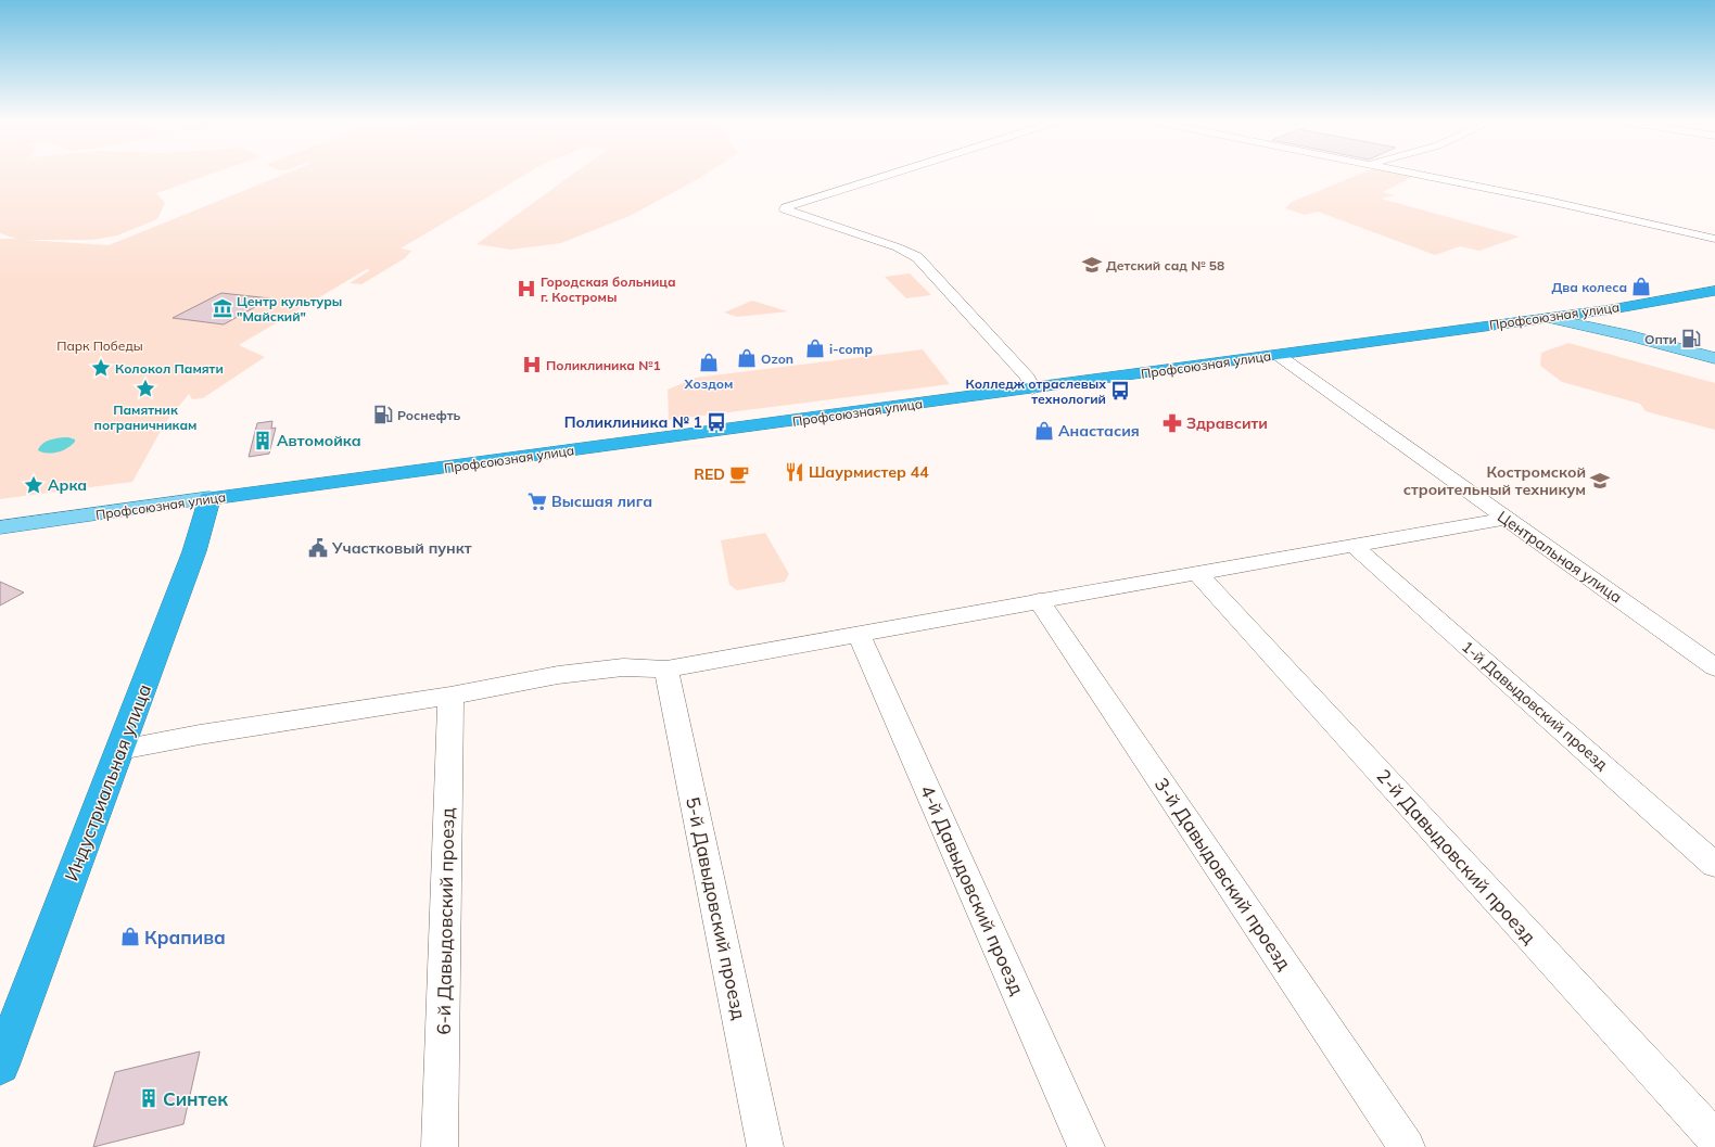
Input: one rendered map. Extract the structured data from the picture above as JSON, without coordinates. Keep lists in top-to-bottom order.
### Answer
{
  "streets": {
    "highway": ["Профсоюзная улица", "Индустриальная улица"],
    "street": [
      "Центральная улица",
      "1-й Давыдовский проезд",
      "2-й Давыдовский проезд",
      "3-й Давыдовский проезд",
      "4-й Давыдовский проезд",
      "5-й Давыдовский проезд",
      "6-й Давыдовский проезд"
    ]
  },
  "crossings": [
    ["Профсоюзная улица", "Центральная улица"],
    ["Профсоюзная улица", "Индустриальная улица"]
  ],
  "parks": ["Парк Победы"],
  "places": {
    "school or university": ["Детский сад № 58", "Костромской строительный техникум"],
    "shop": [
      "Два колеса",
      "i-comp",
      "Ozon",
      "Хоздом",
      "Анастасия",
      "Крапива"
    ],
    "hospital": ["Городская больница г. Костромы", "Поликлиника №1"],
    "museum": ["Центр культуры \"Майский\""],
    "fuel station": ["Опти", "Роснефть"],
    "place": ["Колокол Памяти", "Памятник пограничникам", "Арка"],
    "bus stop": ["Колледж отраслевых технологий", "Поликлиника № 1"],
    "pharmacy": ["Здравсити"],
    "building": ["Автомойка", "Синтек"],
    "restaurant": ["Шаурмистер 44"],
    "cafe": ["RED"],
    "supermarket": ["Высшая лига"],
    "public building": ["Участковый пункт"]
  }
}
